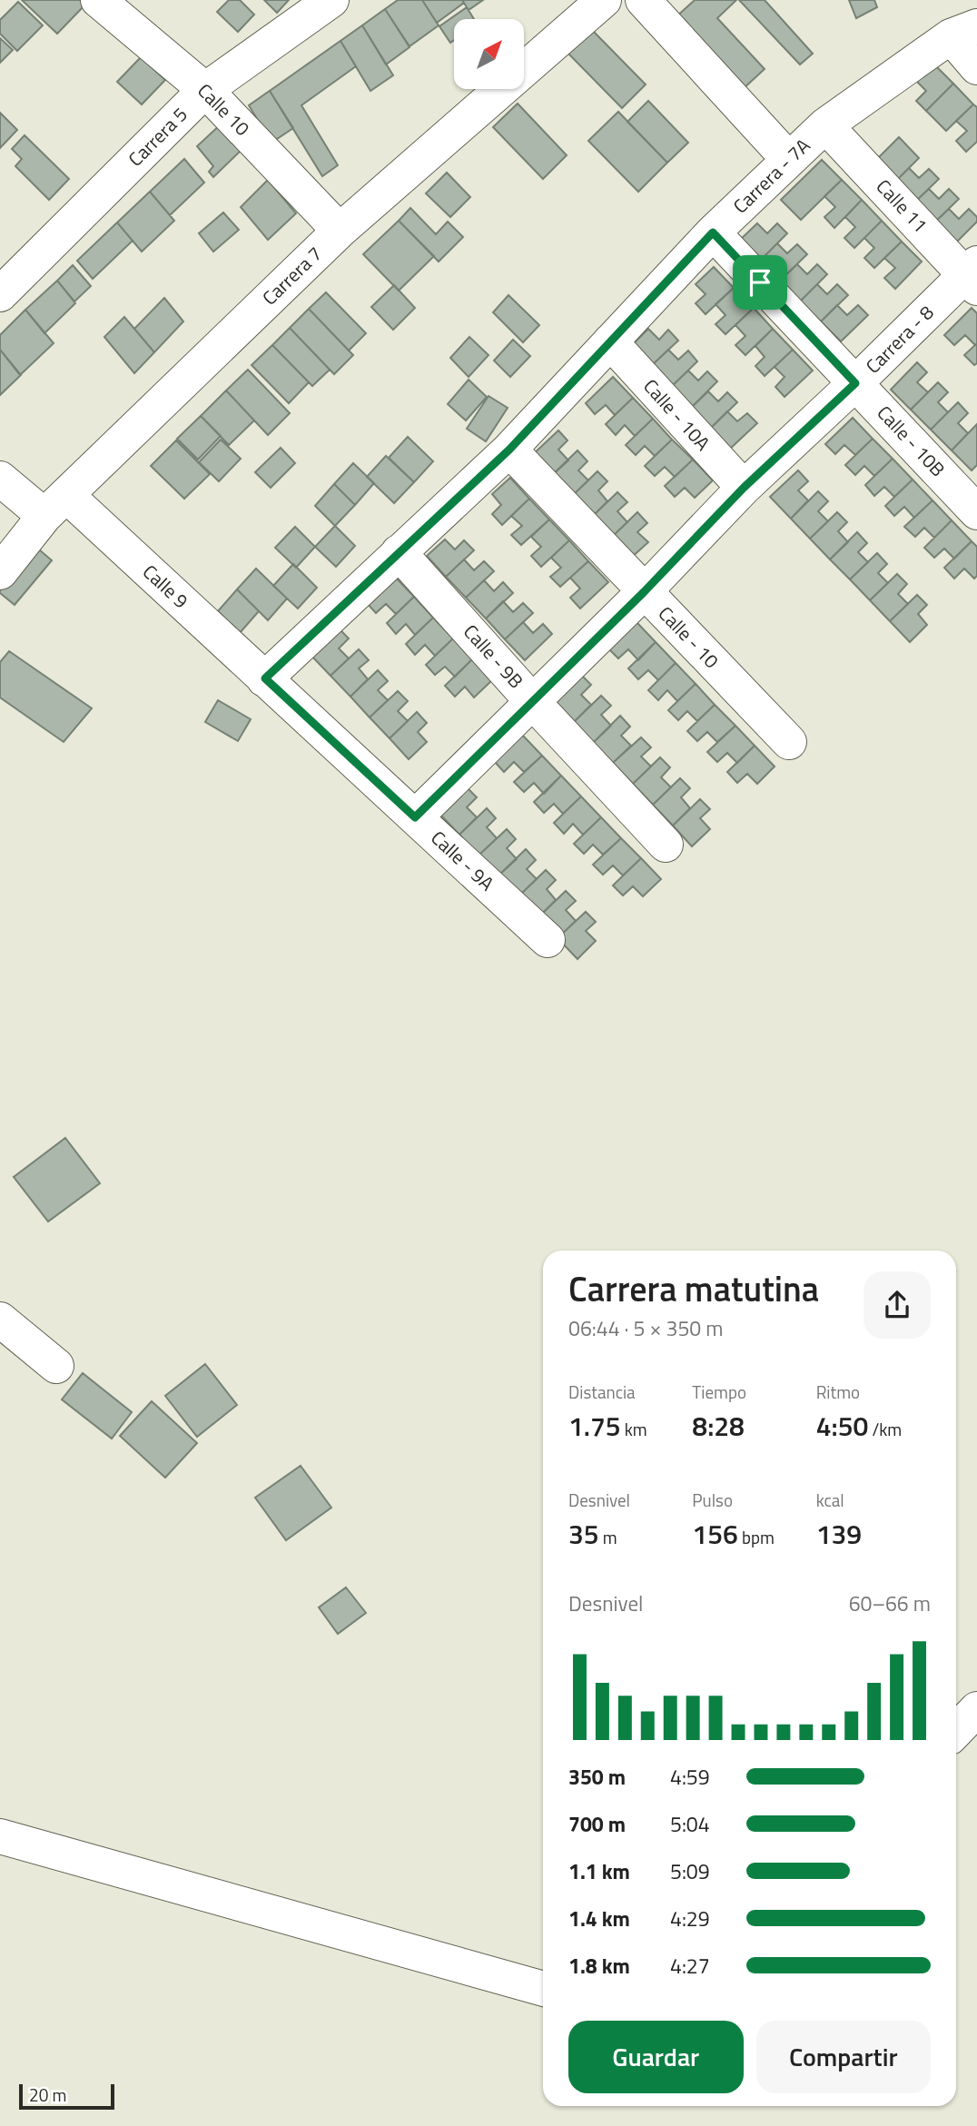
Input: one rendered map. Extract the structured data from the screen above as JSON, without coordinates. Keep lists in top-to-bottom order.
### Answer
{
  "streets": {
    "street": [
      "Calle 10",
      "Carrera 5",
      "Carrera - 7A",
      "Calle 11",
      "Carrera 7",
      "Carrera - 8",
      "Calle - 10A",
      "Calle - 10B",
      "Calle 9",
      "Calle - 10",
      "Calle - 9B",
      "Calle - 9A"
    ]
  },
  "crossings": [
    ["Calle 10", "Carrera 5"],
    ["Calle 10", "Carrera 7"],
    ["Carrera - 7A", "Calle 11"],
    ["Carrera - 7A", "Calle - 10A"],
    ["Carrera - 7A", "Calle - 10B"],
    ["Carrera - 7A", "Calle 9"],
    ["Carrera - 7A", "Calle - 10"],
    ["Carrera - 7A", "Calle - 9B"],
    ["Carrera - 7A", "Calle - 9A"],
    ["Calle 11", "Carrera - 8"],
    ["Carrera 7", "Calle 9"],
    ["Carrera - 8", "Calle - 10A"],
    ["Carrera - 8", "Calle - 10B"],
    ["Carrera - 8", "Calle - 10"],
    ["Carrera - 8", "Calle - 9B"],
    ["Carrera - 8", "Calle - 9A"],
    ["Calle 9", "Calle - 9A"]
  ],
  "scale_bar": "20 m",
  "north": "top right",
  "page": {
    "heading": ["Carrera matutina", "06:44 · 5 × 350 m"],
    "stats": [
      ["Distancia", "1.75 km"],
      ["Tiempo", "8:28"],
      ["Ritmo", "4:50 /km"],
      ["Desnivel", "35 m"],
      ["Pulso", "156 bpm"],
      ["kcal", "139"]
    ],
    "chart": ["Desnivel", "60–66 m"],
    "list": [
      {
        "name": "350 m",
        "note": "4:59"
      },
      {
        "name": "700 m",
        "note": "5:04"
      },
      {
        "name": "1.1 km",
        "note": "5:09"
      },
      {
        "name": "1.4 km",
        "note": "4:29"
      },
      {
        "name": "1.8 km",
        "note": "4:27"
      }
    ],
    "buttons": ["Guardar", "Compartir"],
    "scale": "20 m"
  }
}
